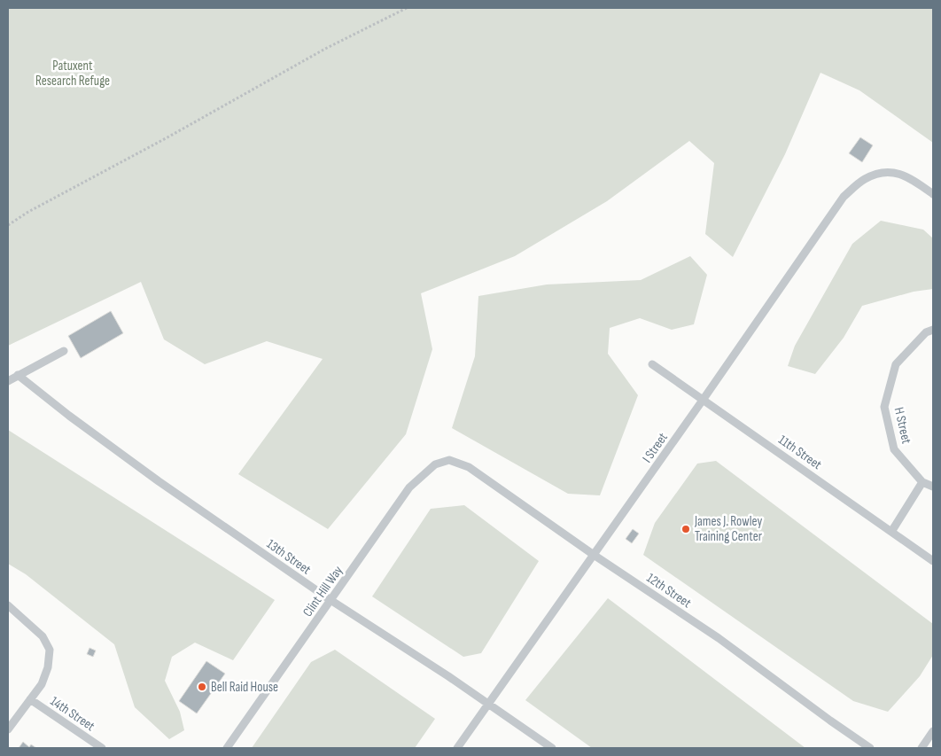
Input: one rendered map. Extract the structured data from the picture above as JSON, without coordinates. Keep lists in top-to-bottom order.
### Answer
{
  "streets": {
    "lane": [
      "H Street",
      "I Street",
      "11th Street",
      "13th Street",
      "12th Street",
      "Clint Hill Way",
      "14th Street"
    ]
  },
  "crossings": [
    ["I Street", "11th Street"],
    ["I Street", "13th Street"],
    ["I Street", "12th Street"],
    ["13th Street", "Clint Hill Way"],
    ["12th Street", "Clint Hill Way"]
  ],
  "parks": ["Patuxent Research Refuge"],
  "places": ["James J. Rowley Training Center", "Bell Raid House"]
}
